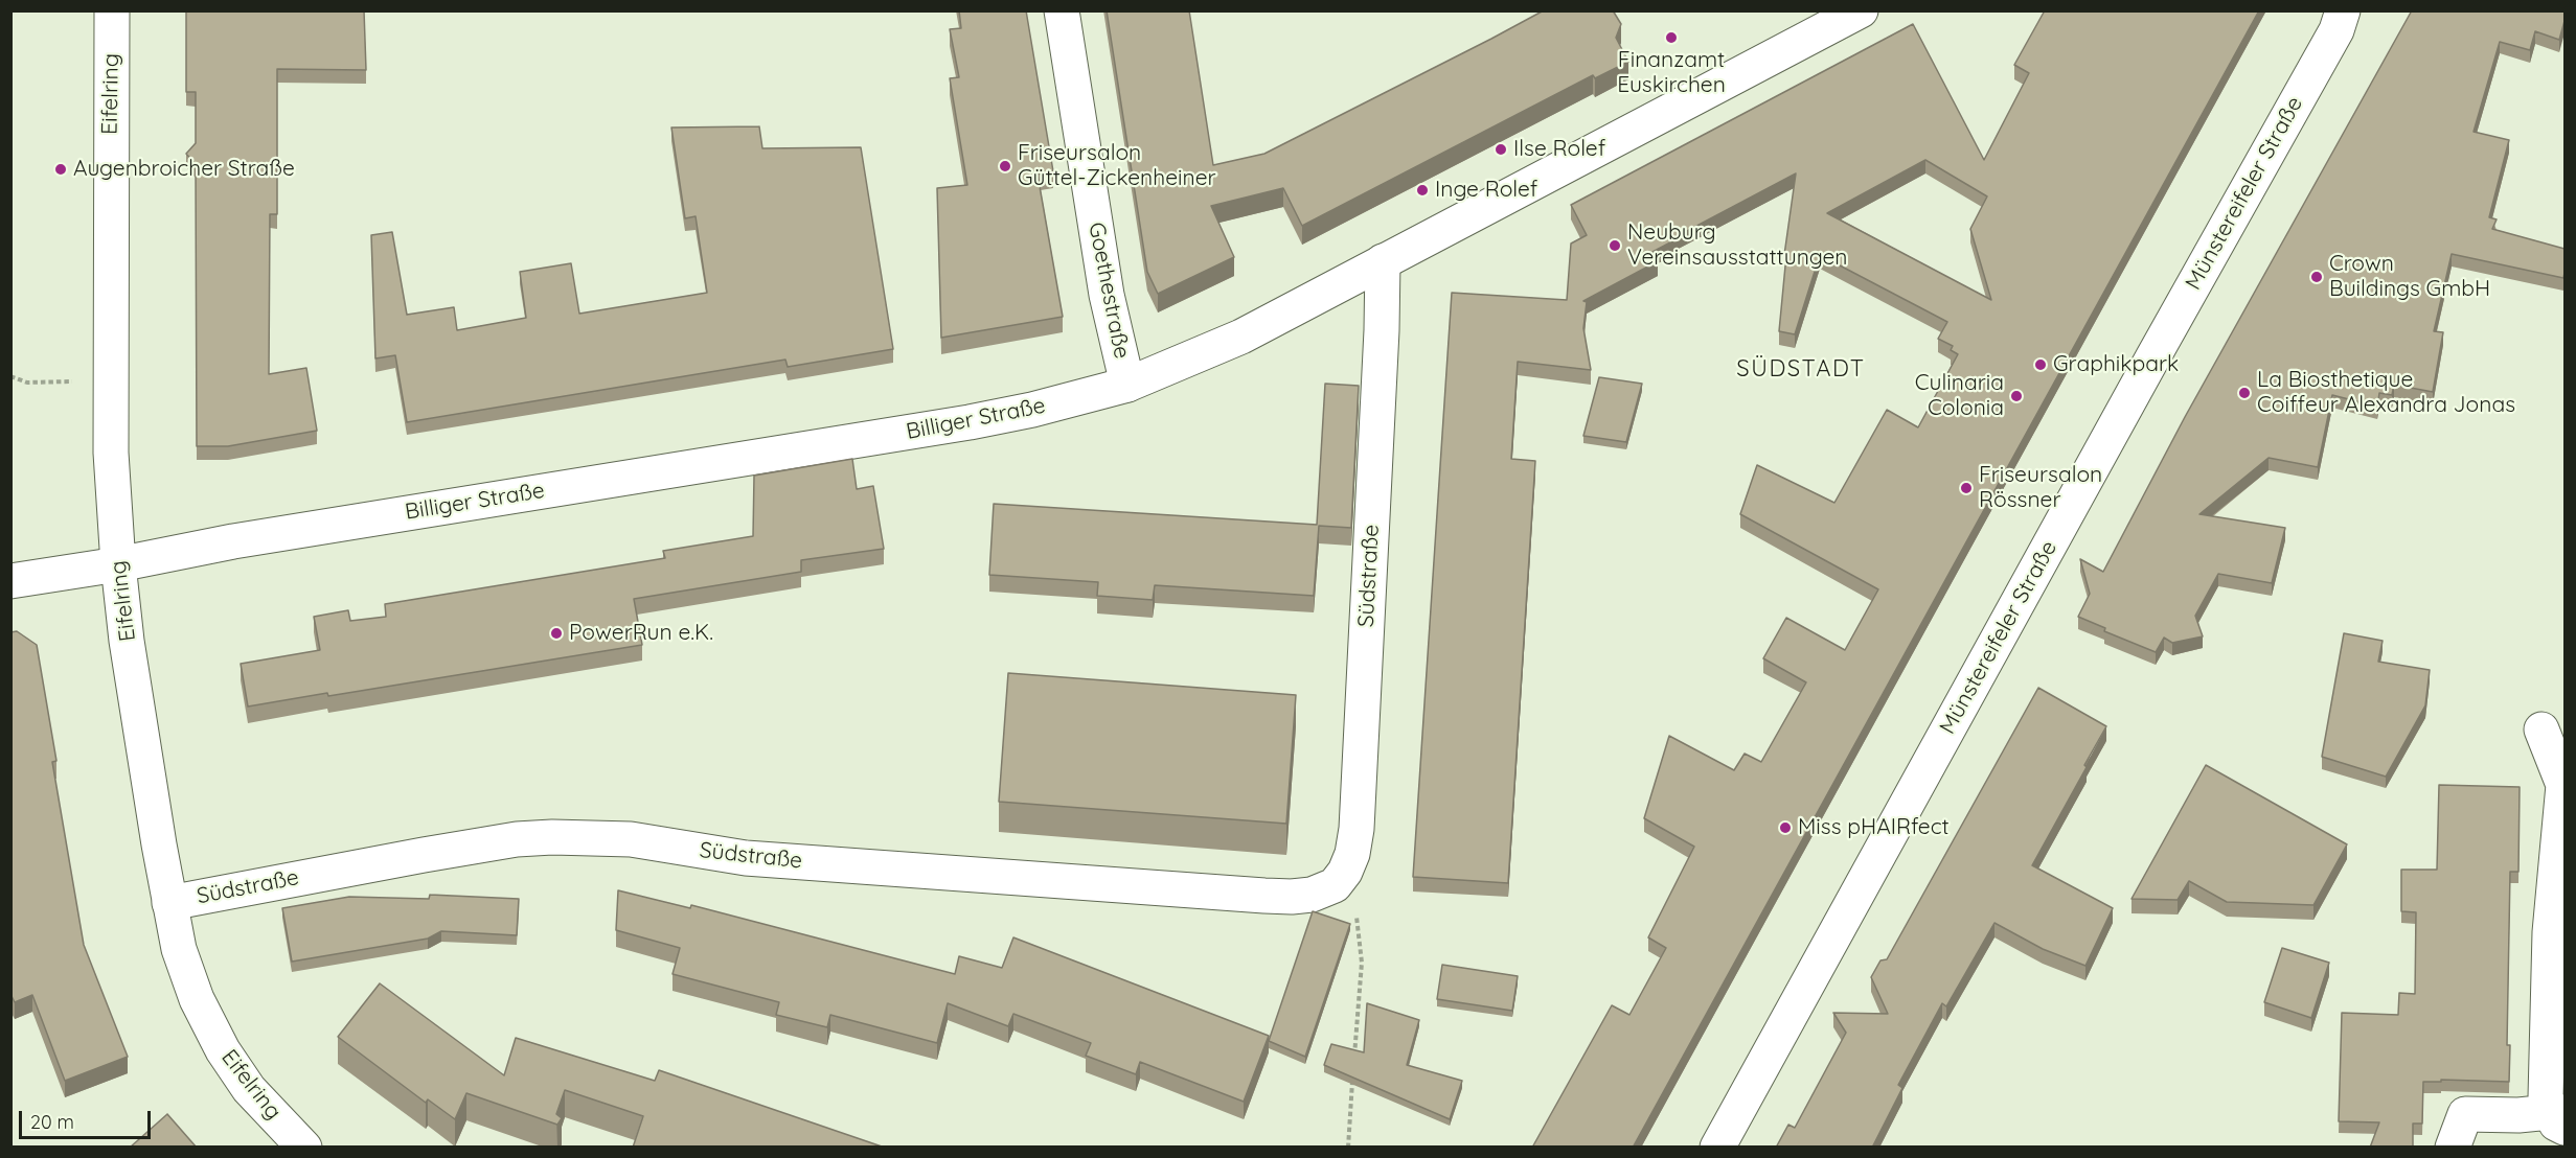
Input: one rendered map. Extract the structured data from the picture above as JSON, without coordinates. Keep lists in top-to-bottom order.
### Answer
{
  "streets": {
    "street": [
      "Eifelring",
      "Münstereifeler Straße",
      "Goethestraße",
      "Billiger Straße",
      "Südstraße"
    ]
  },
  "crossings": [
    ["Eifelring", "Billiger Straße"],
    ["Eifelring", "Südstraße"],
    ["Goethestraße", "Billiger Straße"],
    ["Billiger Straße", "Südstraße"]
  ],
  "districts": ["SÜDSTADT"],
  "places": [
    "Finanzamt Euskirchen",
    "Ilse Rolef",
    "Friseursalon Güttel-Zickenheiner",
    "Augenbroicher Straße",
    "Inge Rolef",
    "Neuburg Vereinsausstattungen",
    "Crown Buildings GmbH",
    "Graphikpark",
    "La Biosthetique Coiffeur Alexandra Jonas",
    "Culinaria Colonia",
    "Friseursalon Rössner",
    "PowerRun e.K.",
    "Miss pHAIRfect"
  ],
  "scale_bar": "20 m"
}
